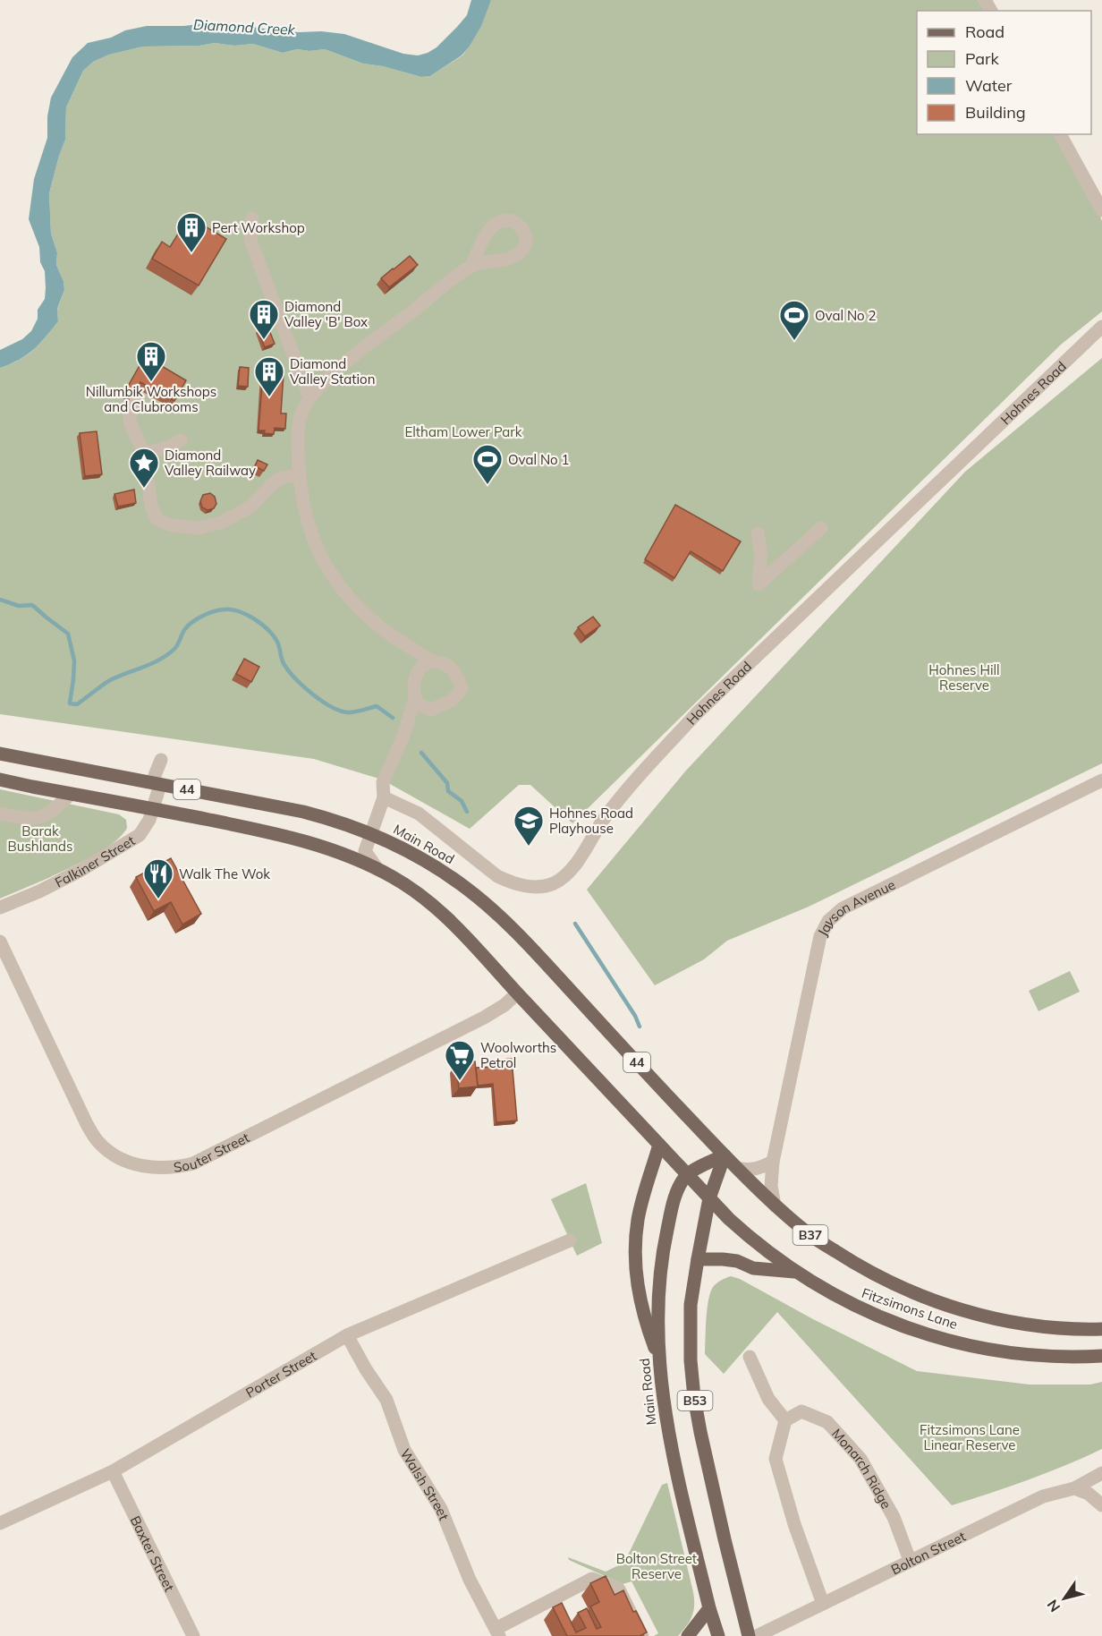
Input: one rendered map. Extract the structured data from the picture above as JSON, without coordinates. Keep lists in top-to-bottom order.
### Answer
{
  "streets": {
    "main road": [
      "44",
      "Main Road",
      "B37",
      "Fitzsimons Lane",
      "B53"
    ],
    "street": [
      "Hohnes Road",
      "Falkiner Street",
      "Jayson Avenue",
      "Souter Street",
      "Porter Street",
      "Monarch Ridge",
      "Walsh Street",
      "Bolton Street",
      "Baxter Street"
    ]
  },
  "crossings": [
    ["44", "Main Road"],
    ["44", "Falkiner Street"],
    ["44", "Souter Street"],
    ["44", "Fitzsimons Lane"],
    ["44", "B53"],
    ["Main Road", "Falkiner Street"],
    ["Main Road", "Fitzsimons Lane"],
    ["Main Road", "B53"],
    ["Jayson Avenue", "Fitzsimons Lane"],
    ["Fitzsimons Lane", "B53"],
    ["Porter Street", "Walsh Street"],
    ["Porter Street", "Baxter Street"],
    ["Monarch Ridge", "Bolton Street"]
  ],
  "water": ["Diamond Creek"],
  "parks": [
    "Eltham Lower Park",
    "Hohnes Hill Reserve",
    "Barak Bushlands",
    "Fitzsimons Lane Linear Reserve",
    "Bolton Street Reserve"
  ],
  "places": {
    "building": [
      "Pert Workshop",
      "Diamond Valley 'B' Box",
      "Nillumbik Workshops and Clubrooms",
      "Diamond Valley Station"
    ],
    "sports": ["Oval No 2", "Oval No 1"],
    "place": ["Diamond Valley Railway"],
    "school or university": ["Hohnes Road Playhouse"],
    "restaurant": ["Walk The Wok"],
    "supermarket": ["Woolworths Petrol"]
  },
  "legend": [
    "Road",
    "Park",
    "Water",
    "Building"
  ],
  "north": "bottom left"
}
